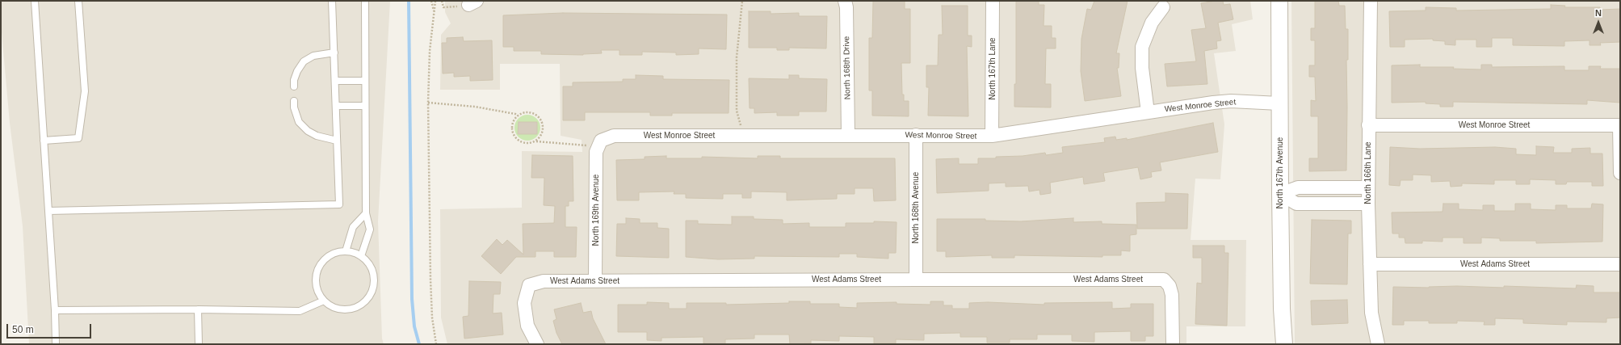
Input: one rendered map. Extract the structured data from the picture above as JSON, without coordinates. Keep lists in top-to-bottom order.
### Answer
{
  "streets": {
    "street": [
      "North 168th Drive",
      "North 167th Lane",
      "West Monroe Street",
      "North 167th Avenue",
      "North 166th Lane",
      "North 168th Avenue",
      "North 169th Avenue",
      "West Adams Street"
    ]
  },
  "crossings": [
    ["North 168th Drive", "West Monroe Street"],
    ["North 167th Lane", "West Monroe Street"],
    ["West Monroe Street", "North 167th Avenue"],
    ["West Monroe Street", "North 166th Lane"],
    ["West Monroe Street", "North 168th Avenue"],
    ["West Monroe Street", "North 169th Avenue"],
    ["North 166th Lane", "West Adams Street"],
    ["North 168th Avenue", "West Adams Street"],
    ["North 169th Avenue", "West Adams Street"]
  ],
  "scale_bar": "50 m",
  "north": "top"
}
